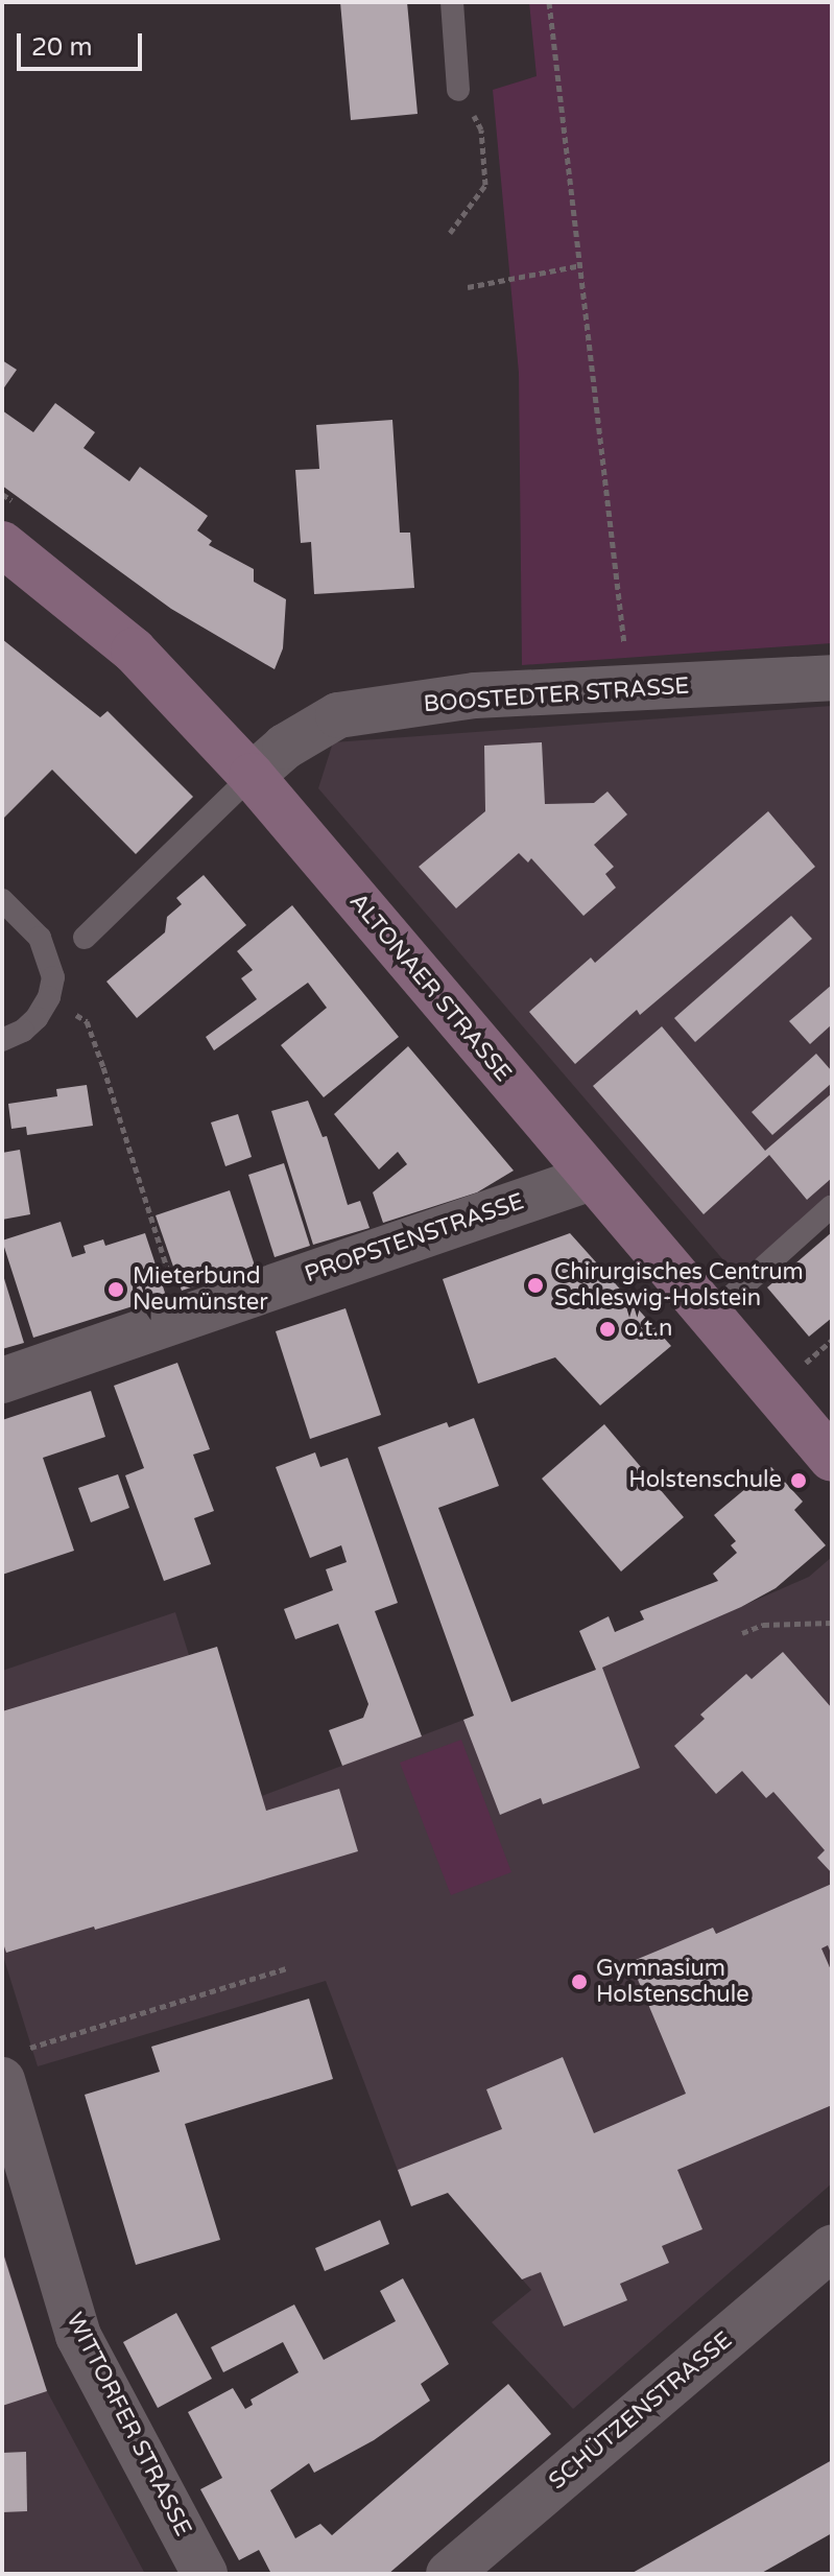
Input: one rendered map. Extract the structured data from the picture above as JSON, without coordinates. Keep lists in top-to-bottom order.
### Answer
{
  "streets": {
    "main road": ["ALTONAER STRASSE"],
    "street": [
      "BOOSTEDTER STRASSE",
      "PROPSTENSTRASSE",
      "SCHÜTZENSTRASSE",
      "WITTORFER STRASSE"
    ]
  },
  "crossings": [
    ["BOOSTEDTER STRASSE", "ALTONAER STRASSE"],
    ["ALTONAER STRASSE", "PROPSTENSTRASSE"]
  ],
  "places": [
    "Chirurgisches Centrum Schleswig-Holstein",
    "Mieterbund Neumünster",
    "o.t.n",
    "Holstenschule",
    "Gymnasium Holstenschule"
  ],
  "scale_bar": "20 m"
}
